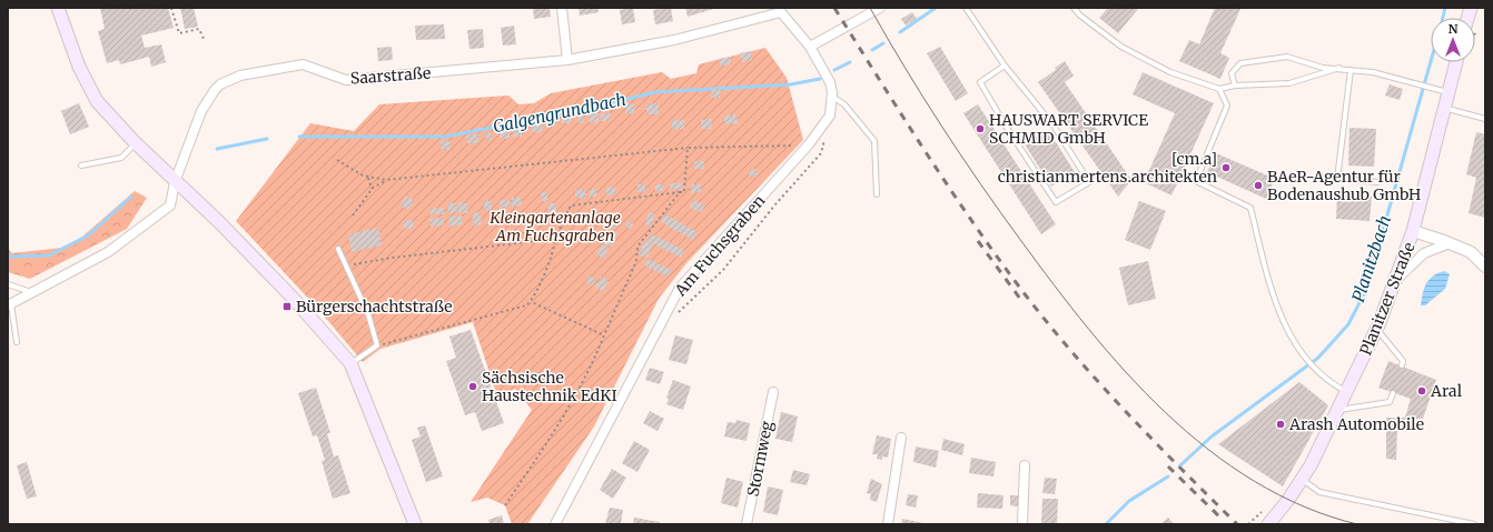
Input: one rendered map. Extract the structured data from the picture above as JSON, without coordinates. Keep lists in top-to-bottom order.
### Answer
{
  "streets": {
    "main road": ["Planitzer Straße"],
    "street": ["Saarstraße", "Am Fuchsgraben", "Stormweg"]
  },
  "crossings": [
    ["Saarstraße", "Am Fuchsgraben"]
  ],
  "water": ["Galgengrundbach", "Planitzbach"],
  "parks": ["Kleingartenanlage Am Fuchsgraben"],
  "places": {
    "other": [
      "HAUSWART SERVICE SCHMID GmbH",
      "[cm.a] christianmertens.architekten",
      "BAeR-Agentur für Bodenaushub GmbH",
      "Sächsische Haustechnik EdKI",
      "Aral",
      "Arash Automobile"
    ],
    "transit": ["Bürgerschachtstraße"]
  },
  "north": "top"
}
